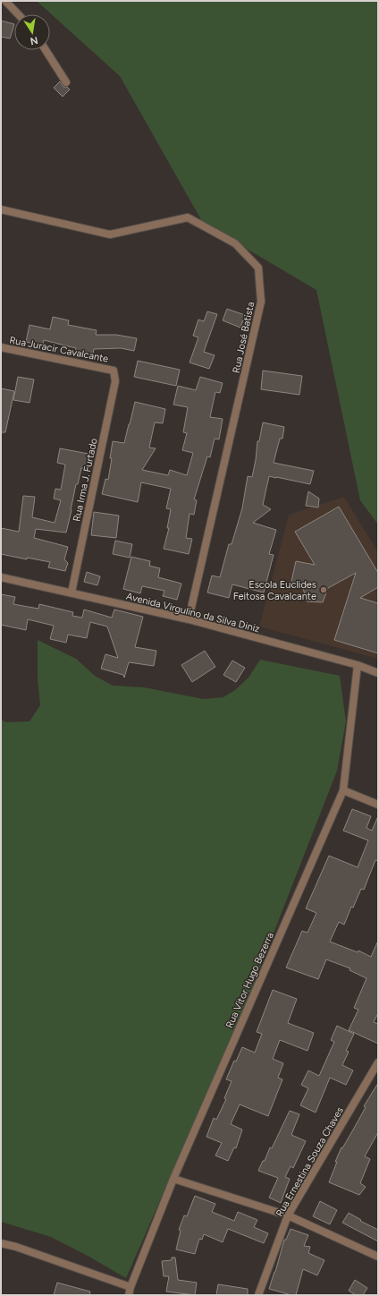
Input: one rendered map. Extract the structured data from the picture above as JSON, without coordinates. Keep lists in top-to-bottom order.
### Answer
{
  "streets": {
    "street": [
      "Rua José Batista",
      "Rua Juracir Cavalcante",
      "Rua Irma J. Furtado",
      "Avenida Virgulino da Silva Diniz",
      "Rua Vitor Hugo Bezerra",
      "Rua Ernestina Souza Chaves"
    ]
  },
  "crossings": [
    ["Rua José Batista", "Avenida Virgulino da Silva Diniz"],
    ["Rua Juracir Cavalcante", "Rua Irma J. Furtado"],
    ["Rua Irma J. Furtado", "Avenida Virgulino da Silva Diniz"],
    ["Avenida Virgulino da Silva Diniz", "Rua Vitor Hugo Bezerra"]
  ],
  "places": ["Escola Euclides Feitosa Cavalcante"],
  "north": "bottom"
}
